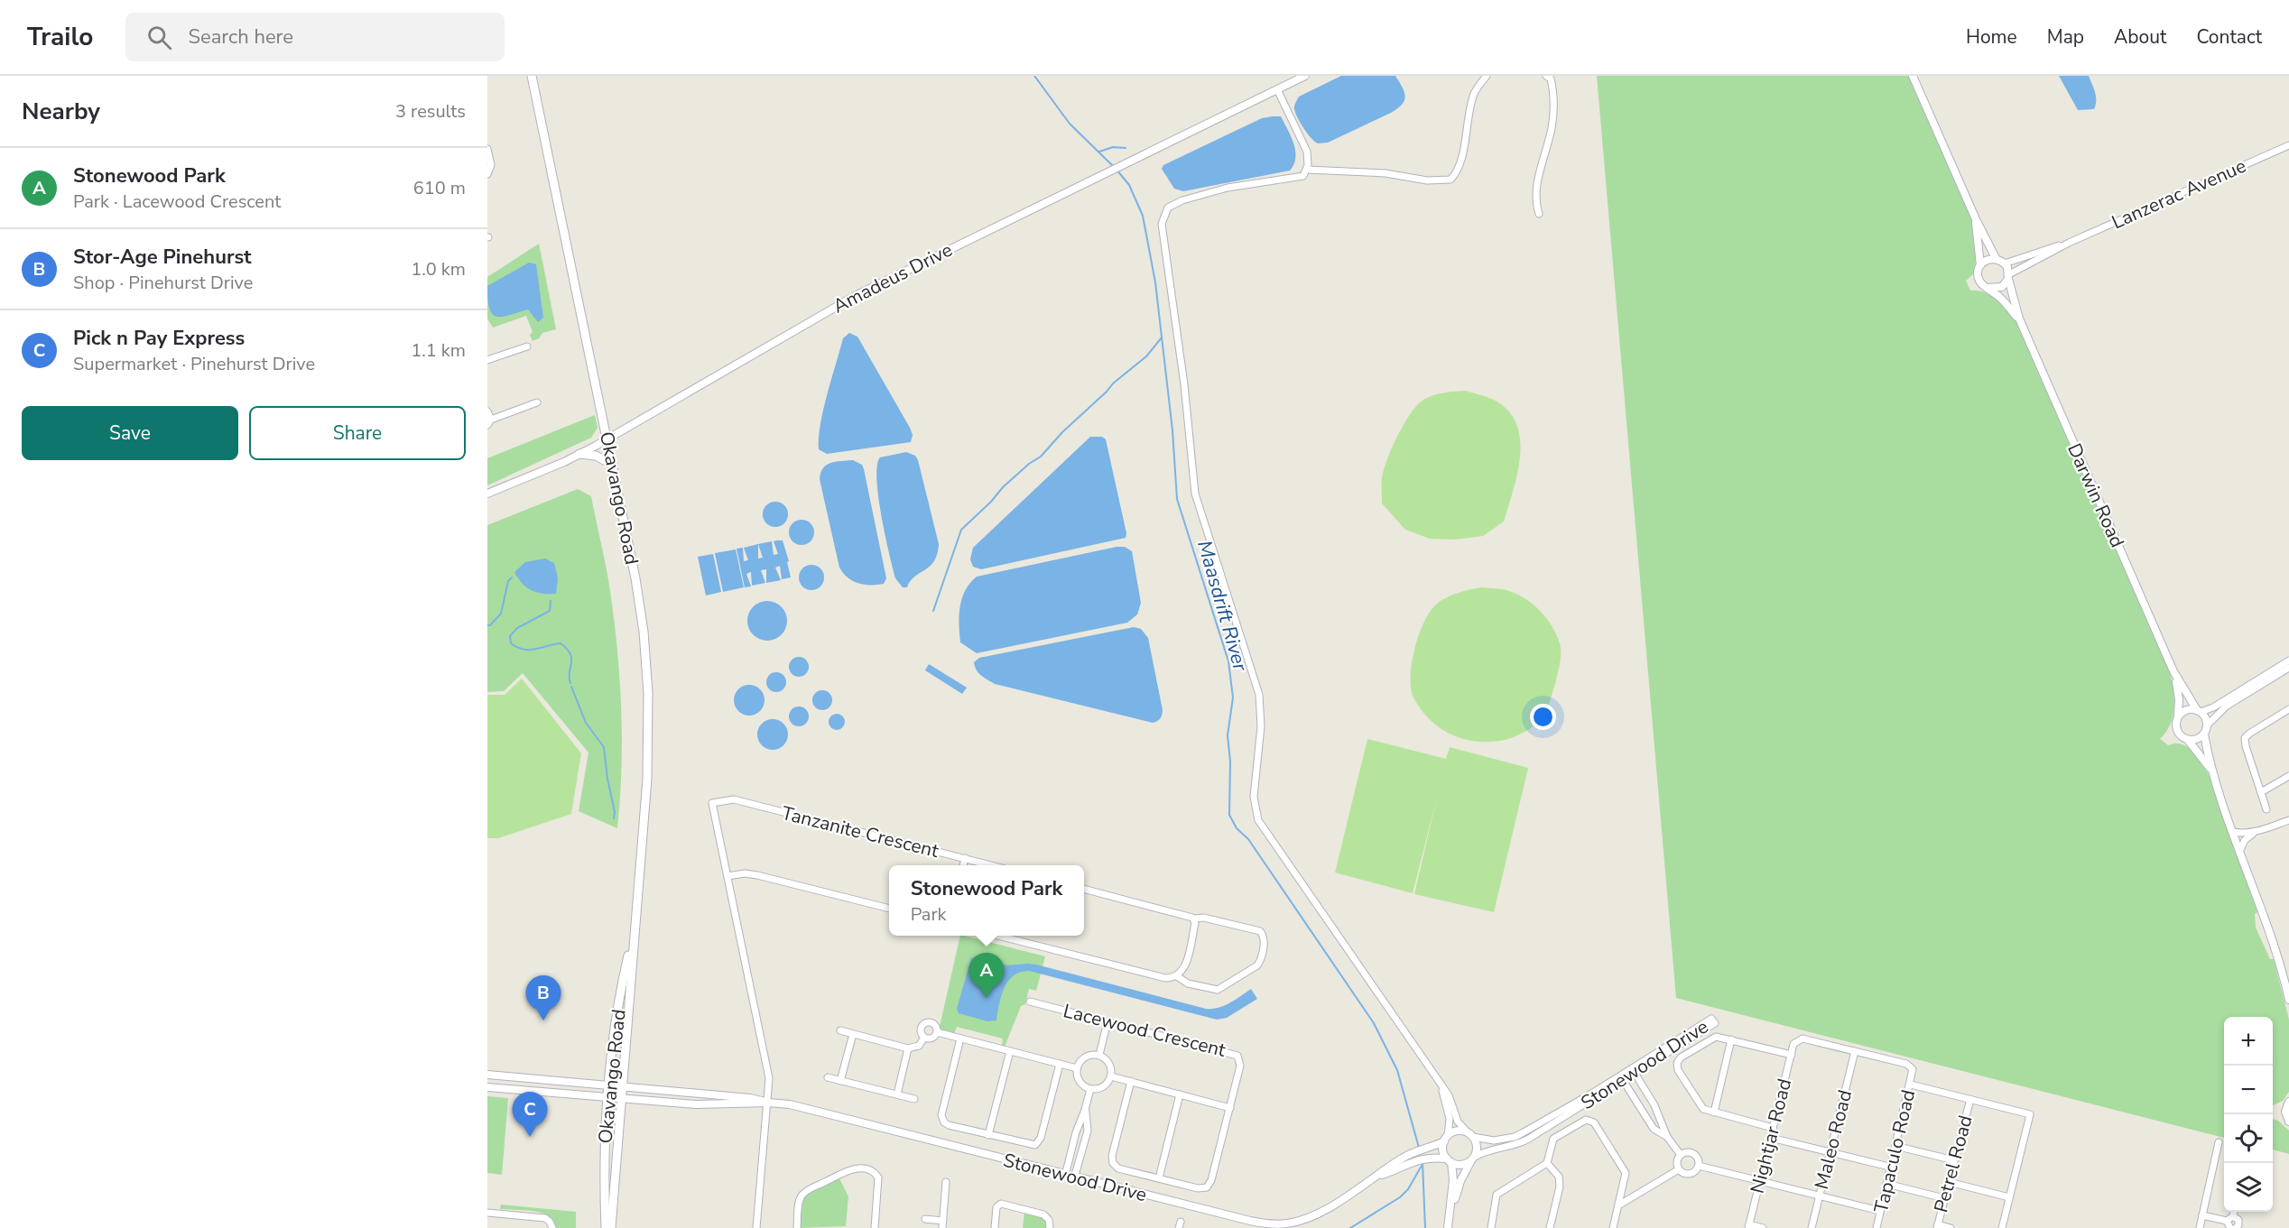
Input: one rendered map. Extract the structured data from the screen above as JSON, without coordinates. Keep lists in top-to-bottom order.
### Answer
{
  "streets": {
    "main road": ["Okavango Road"],
    "street": [
      "Lanzerac Avenue",
      "Amadeus Drive",
      "Darwin Road",
      "Tanzanite Crescent",
      "Lacewood Crescent",
      "Stonewood Drive",
      "Nightjar Road",
      "Maleo Road",
      "Tapaculo Road",
      "Petrel Road"
    ]
  },
  "crossings": [
    ["Lanzerac Avenue", "Darwin Road"],
    ["Amadeus Drive", "Okavango Road"],
    ["Okavango Road", "Stonewood Drive"],
    ["Nightjar Road", "Maleo Road"],
    ["Nightjar Road", "Tapaculo Road"],
    ["Maleo Road", "Tapaculo Road"]
  ],
  "water": ["Maasdrift River"],
  "page": {
    "header": "Trailo",
    "search": "Search here",
    "nav": [
      "Home",
      "Map",
      "About",
      "Contact"
    ],
    "heading": ["Nearby", "3 results"],
    "list": [
      {
        "mark": "A",
        "name": "Stonewood Park",
        "note": "Park · Lacewood Crescent",
        "value": "610 m"
      },
      {
        "mark": "B",
        "name": "Stor-Age Pinehurst",
        "note": "Shop · Pinehurst Drive",
        "value": "1.0 km"
      },
      {
        "mark": "C",
        "name": "Pick n Pay Express",
        "note": "Supermarket · Pinehurst Drive",
        "value": "1.1 km"
      }
    ],
    "buttons": ["Save", "Share"],
    "popup": ["Stonewood Park", "Park"],
    "pins": ["A", "B", "C"],
    "map_buttons": ["+", "−"]
  }
}
